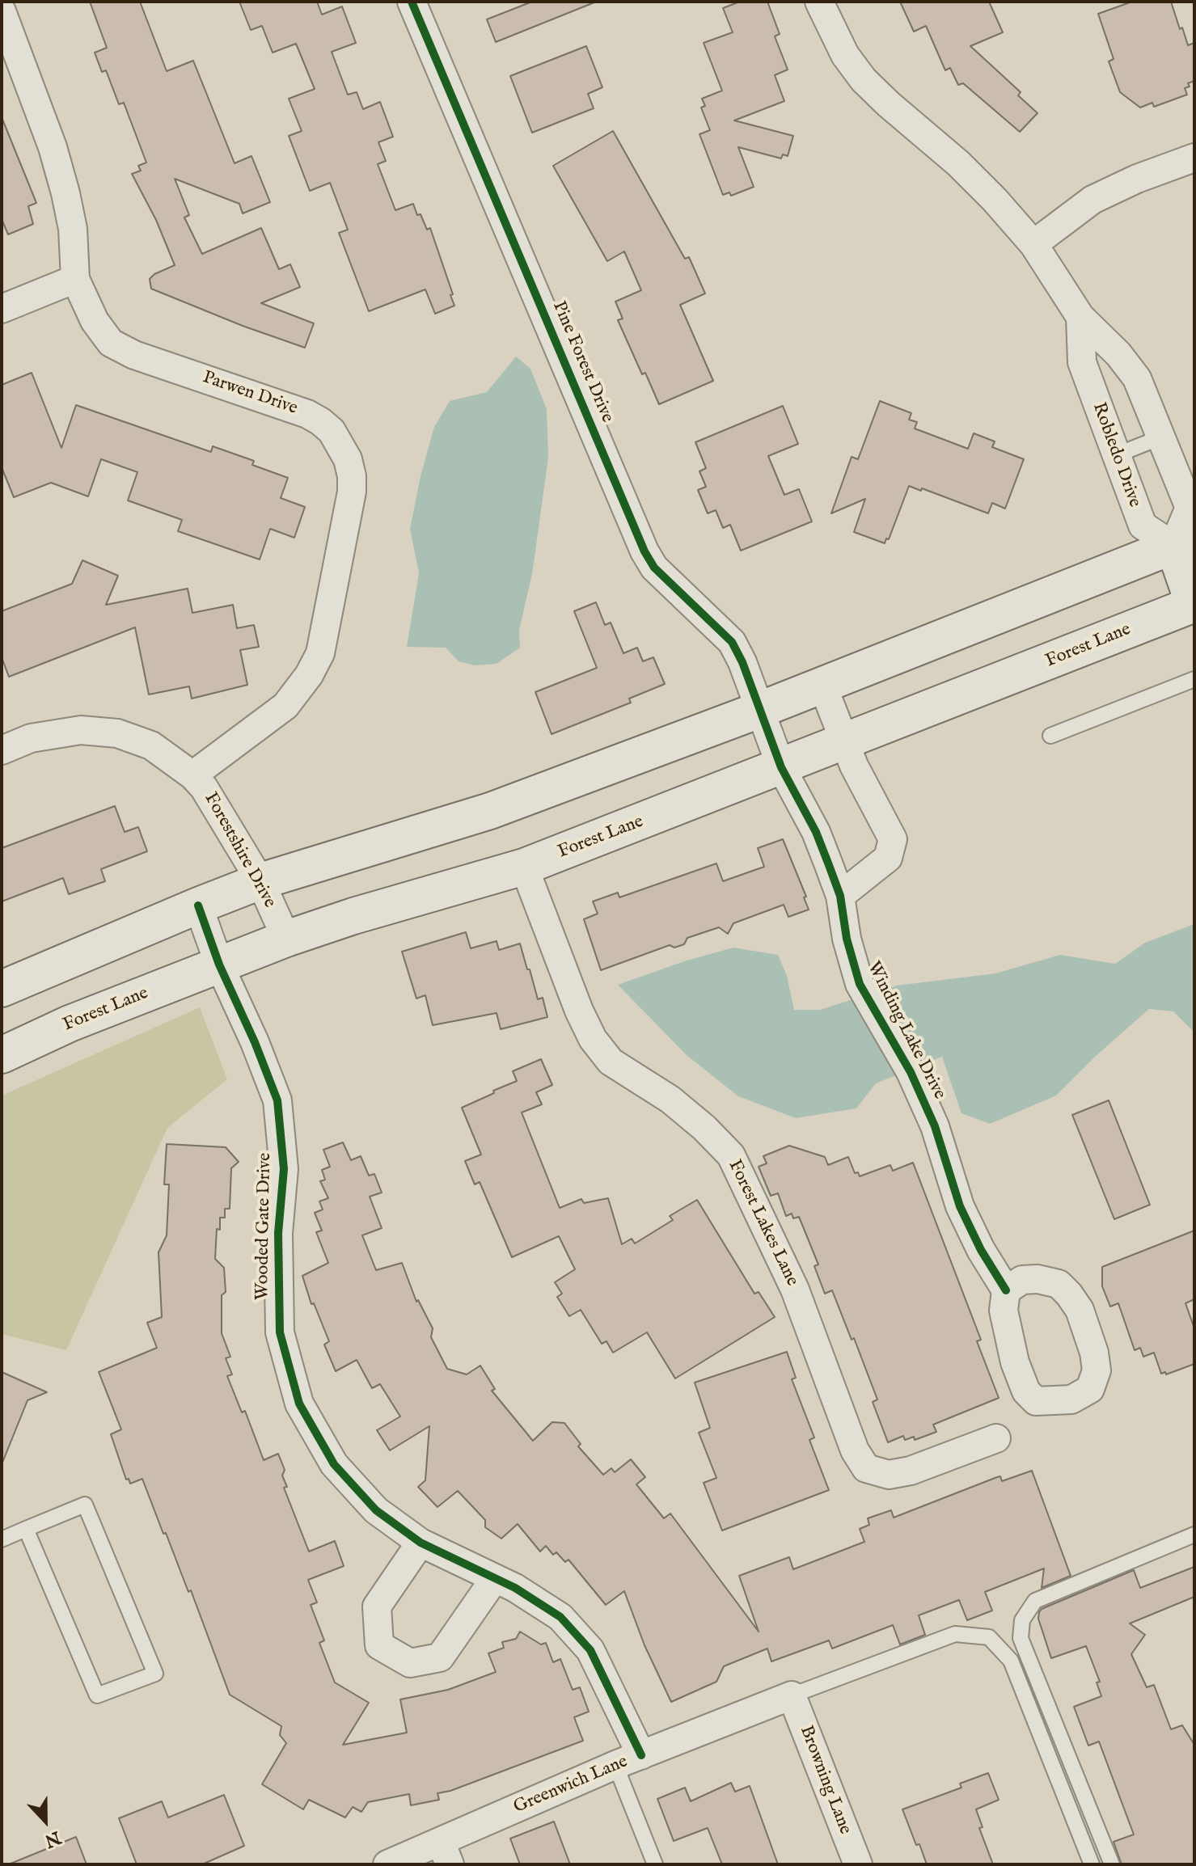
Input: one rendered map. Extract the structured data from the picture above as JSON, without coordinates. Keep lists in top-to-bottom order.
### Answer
{
  "streets": {
    "main road": ["Forest Lane"],
    "street": [
      "Pine Forest Drive",
      "Parwen Drive",
      "Robledo Drive",
      "Forestshire Drive",
      "Winding Lake Drive",
      "Forest Lakes Lane",
      "Wooded Gate Drive",
      "Browning Lane",
      "Greenwich Lane"
    ]
  },
  "crossings": [
    ["Pine Forest Drive", "Winding Lake Drive"],
    ["Parwen Drive", "Forestshire Drive"],
    ["Forest Lane", "Forestshire Drive"],
    ["Forest Lane", "Winding Lake Drive"],
    ["Forest Lane", "Forest Lakes Lane"],
    ["Forest Lane", "Wooded Gate Drive"],
    ["Wooded Gate Drive", "Greenwich Lane"],
    ["Browning Lane", "Greenwich Lane"]
  ],
  "north": "bottom"
}
